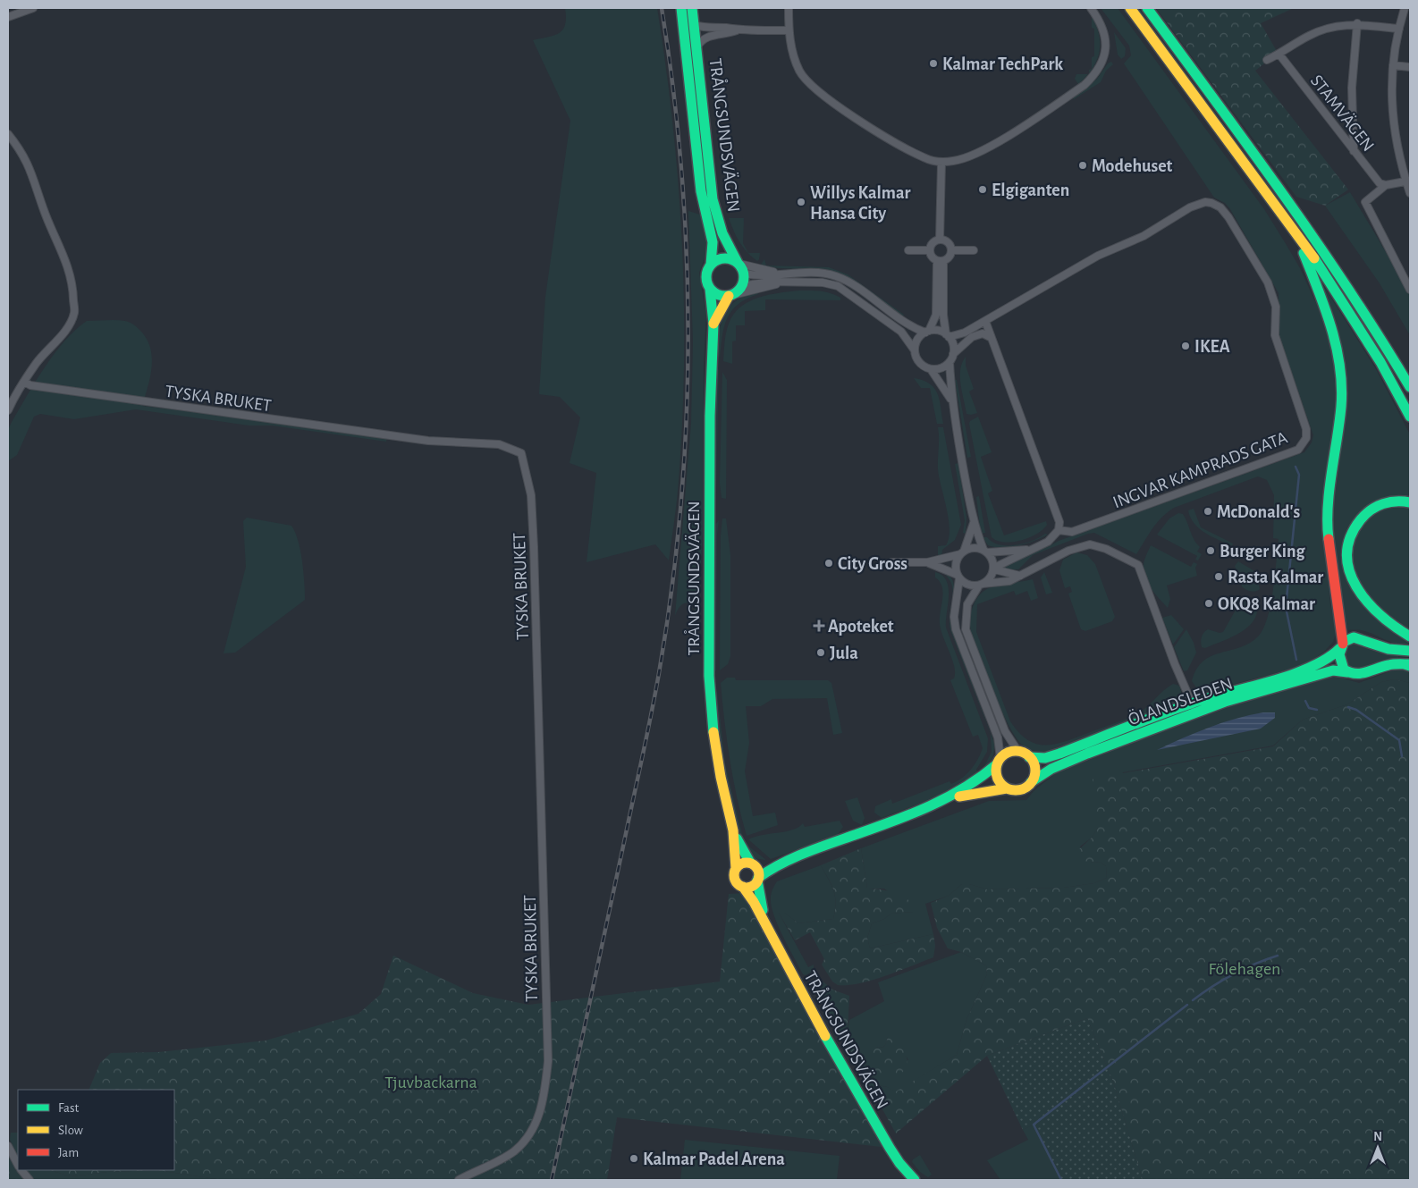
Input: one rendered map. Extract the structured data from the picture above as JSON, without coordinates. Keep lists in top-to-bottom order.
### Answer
{
  "streets": {
    "main road": ["TRÅNGSUNDSVÄGEN", "ÖLANDSLEDEN"],
    "street": ["STAMVÄGEN", "TYSKA BRUKET", "INGVAR KAMPRADS GATA"]
  },
  "crossings": [
    ["TRÅNGSUNDSVÄGEN", "ÖLANDSLEDEN"]
  ],
  "parks": ["Fölehagen", "Tjuvbackarna"],
  "places": {
    "other": [
      "Kalmar TechPark",
      "Modehuset",
      "Elgiganten",
      "Willys Kalmar Hansa City",
      "IKEA",
      "McDonald's",
      "Burger King",
      "City Gross",
      "Rasta Kalmar",
      "OKQ8 Kalmar",
      "Jula",
      "Kalmar Padel Arena"
    ],
    "health": ["Apoteket"]
  },
  "legend": ["Fast", "Slow", "Jam"],
  "north": "top"
}
